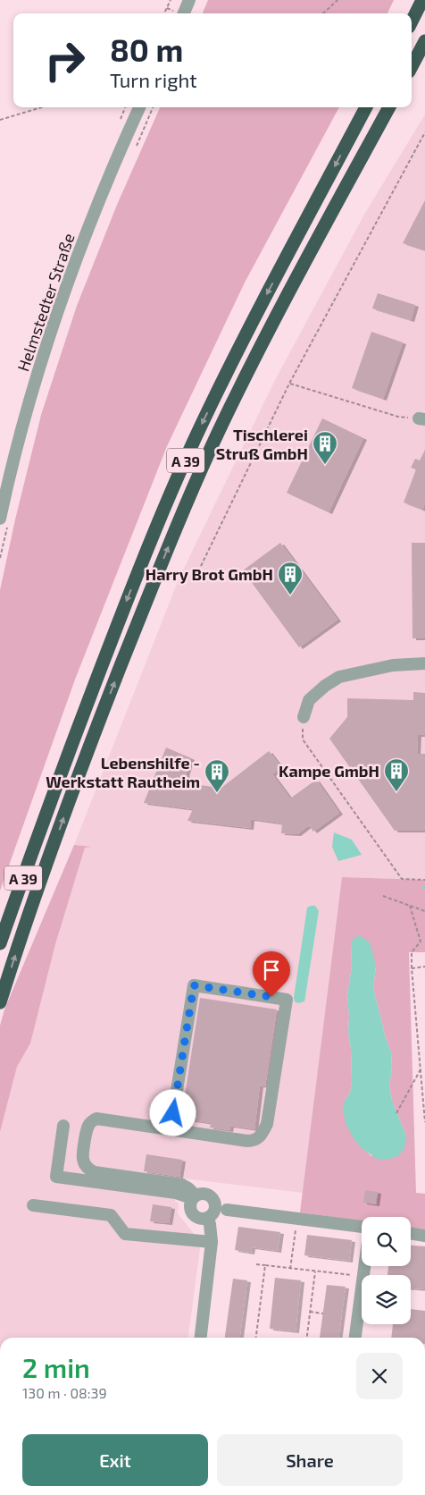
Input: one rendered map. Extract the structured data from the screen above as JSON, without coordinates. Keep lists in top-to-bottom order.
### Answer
{
  "streets": {
    "highway": ["A 39"],
    "street": ["Helmstedter Straße"]
  },
  "places": {
    "building": [
      "Tischlerei Struß GmbH",
      "Harry Brot GmbH",
      "Kampe GmbH",
      "Lebenshilfe - Werkstatt Rautheim"
    ]
  },
  "page": {
    "turn": ["80 m", "Turn right"],
    "heading": ["2 min", "130 m · 08:39"],
    "buttons": ["Exit", "Share"]
  }
}
